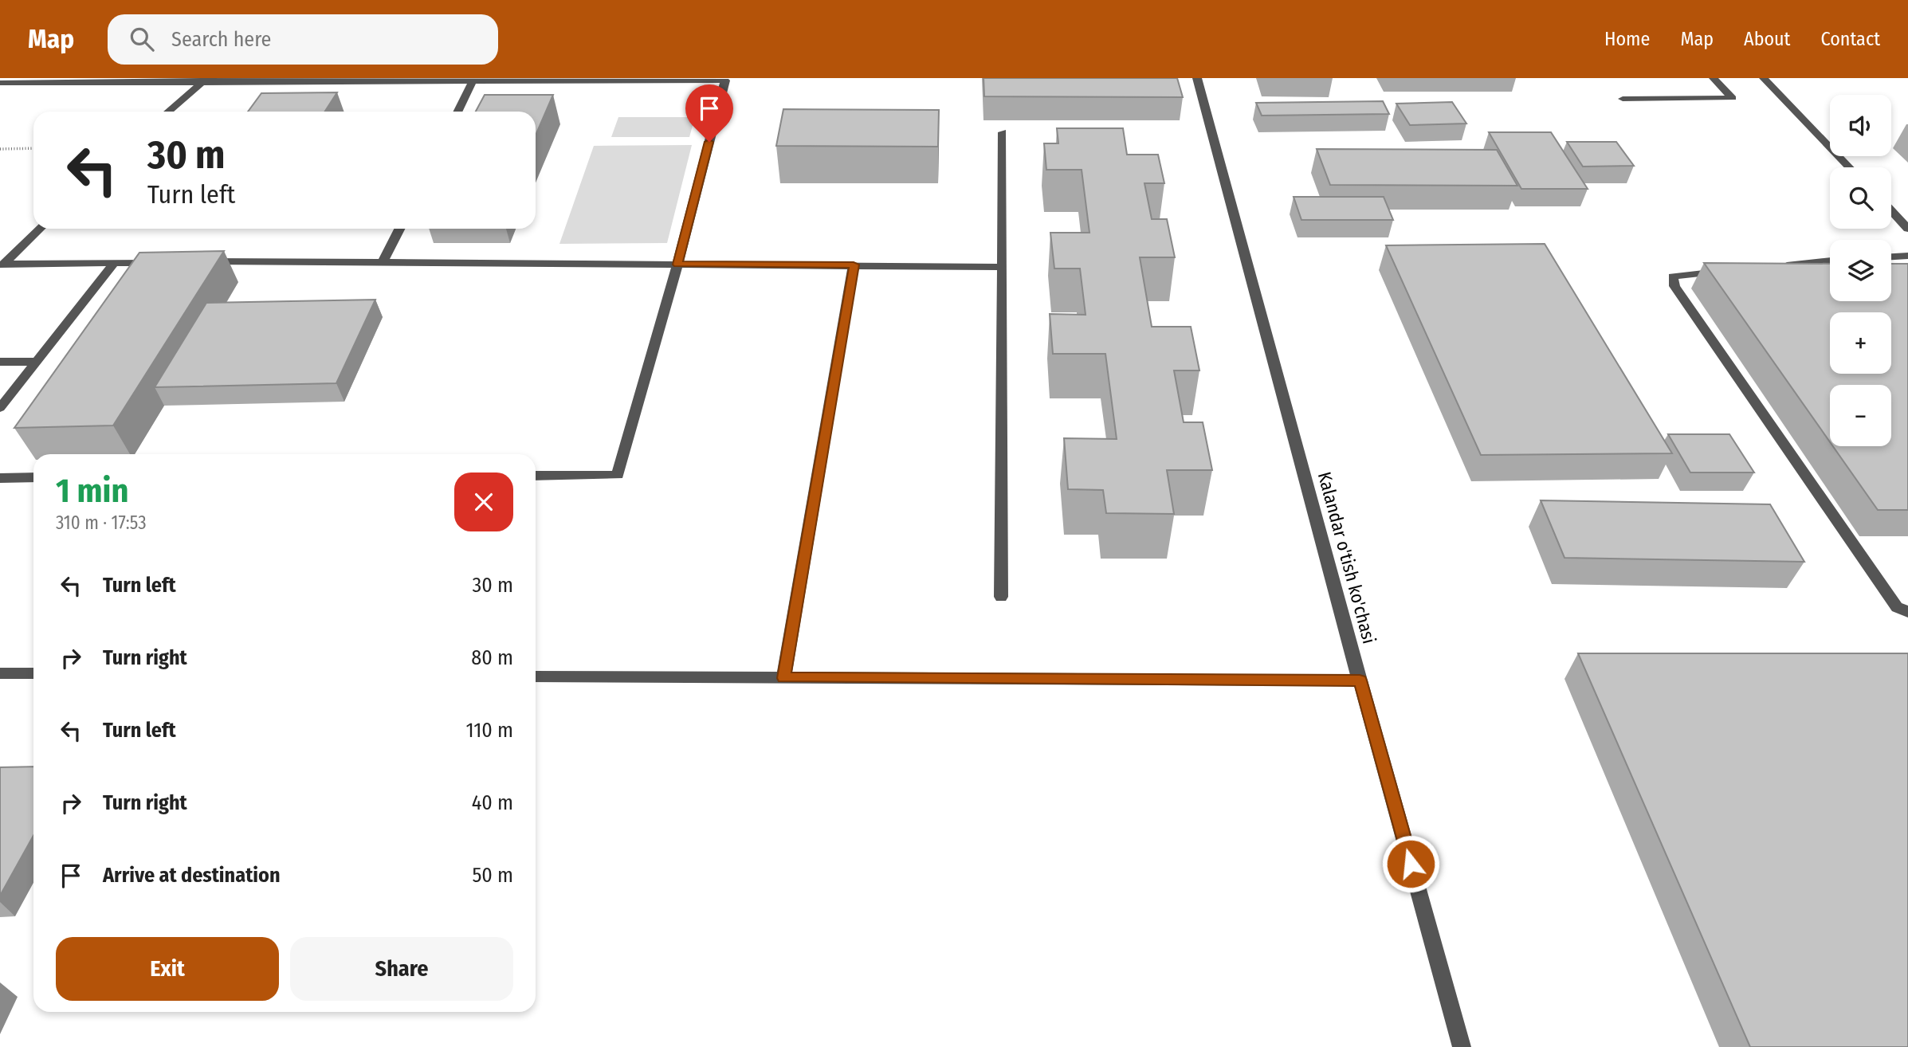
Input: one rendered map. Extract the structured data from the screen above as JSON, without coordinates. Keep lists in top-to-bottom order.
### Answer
{
  "streets": {
    "street": ["Kalandar o'tish ko'chasi"]
  },
  "page": {
    "header": "Map",
    "search": "Search here",
    "nav": [
      "Home",
      "Map",
      "About",
      "Contact"
    ],
    "map_buttons": ["+", "−"],
    "turn": ["30 m", "Turn left"],
    "heading": ["1 min", "310 m · 17:53"],
    "list": [
      {
        "name": "Turn left",
        "value": "30 m"
      },
      {
        "name": "Turn right",
        "value": "80 m"
      },
      {
        "name": "Turn left",
        "value": "110 m"
      },
      {
        "name": "Turn right",
        "value": "40 m"
      },
      {
        "name": "Arrive at destination",
        "value": "50 m"
      }
    ],
    "buttons": ["Exit", "Share"]
  }
}
